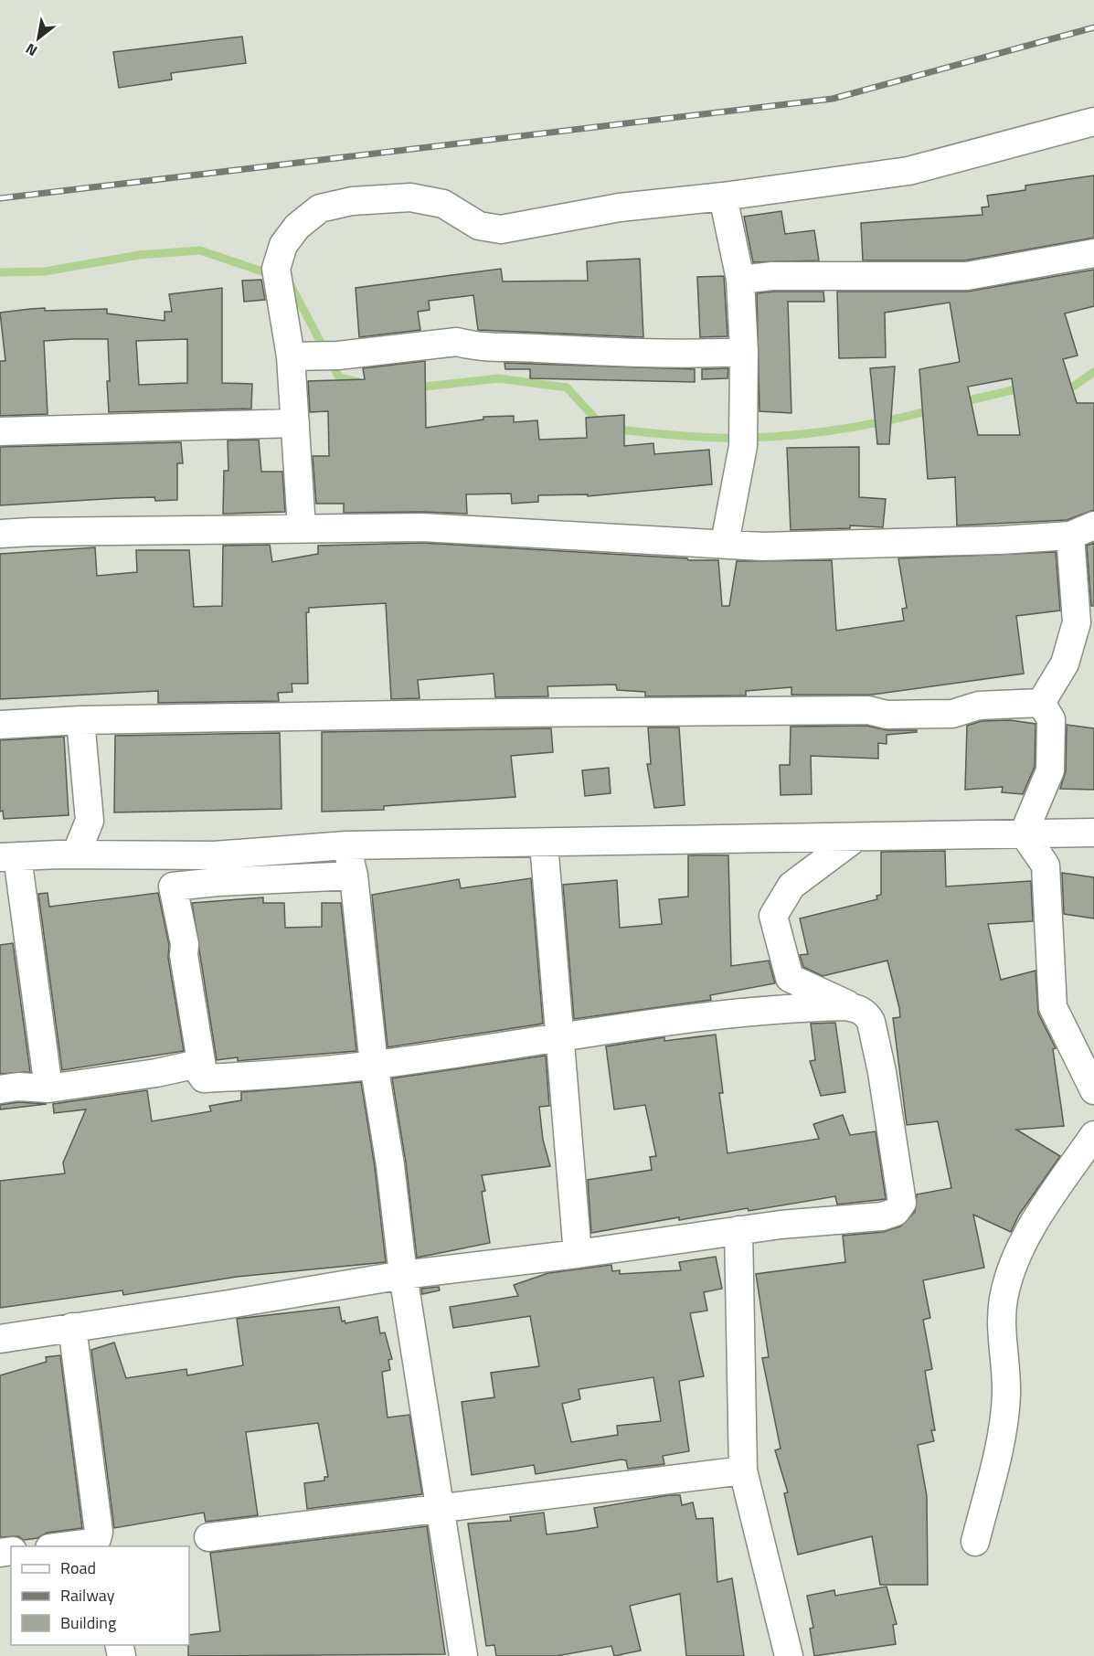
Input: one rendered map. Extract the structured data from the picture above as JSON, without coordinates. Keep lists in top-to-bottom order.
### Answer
{
  "legend": ["Road", "Railway", "Building"],
  "north": "bottom left"
}
